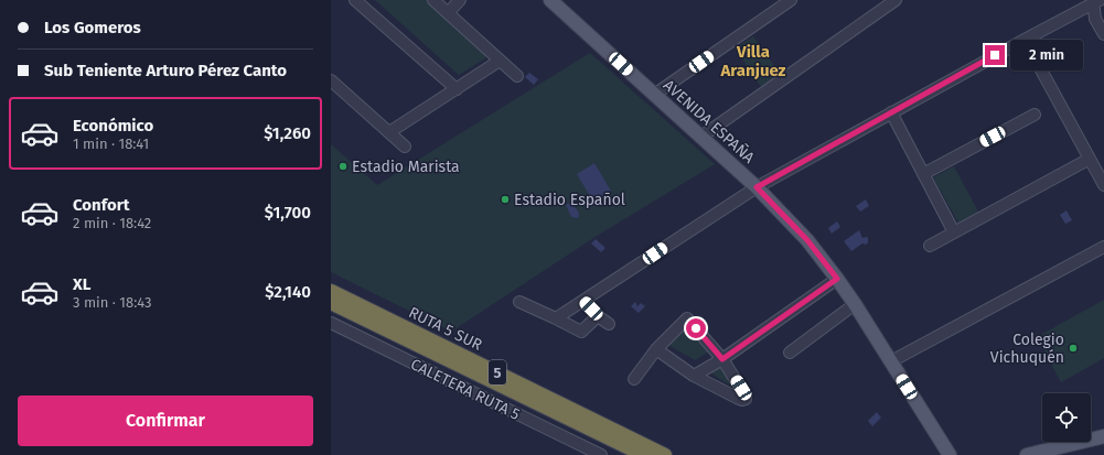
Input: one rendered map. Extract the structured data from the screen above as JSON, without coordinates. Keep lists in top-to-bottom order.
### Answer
{
  "streets": {
    "highway": ["RUTA 5 SUR", "5"],
    "main road": ["AVENIDA ESPAÑA"],
    "street": ["CALETERA RUTA 5"]
  },
  "districts": ["Villa Aranjuez"],
  "places": ["Estadio Marista", "Estadio Español", "Colegio Vichuquén"],
  "page": {
    "banner": ["Los Gomeros", "Sub Teniente Arturo Pérez Canto"],
    "bubble": "2 min",
    "list": [
      {
        "name": "Económico",
        "note": "1 min · 18:41",
        "value": "$1,260"
      },
      {
        "name": "Confort",
        "note": "2 min · 18:42",
        "value": "$1,700"
      },
      {
        "name": "XL",
        "note": "3 min · 18:43",
        "value": "$2,140"
      }
    ],
    "buttons": "Confirmar"
  }
}
